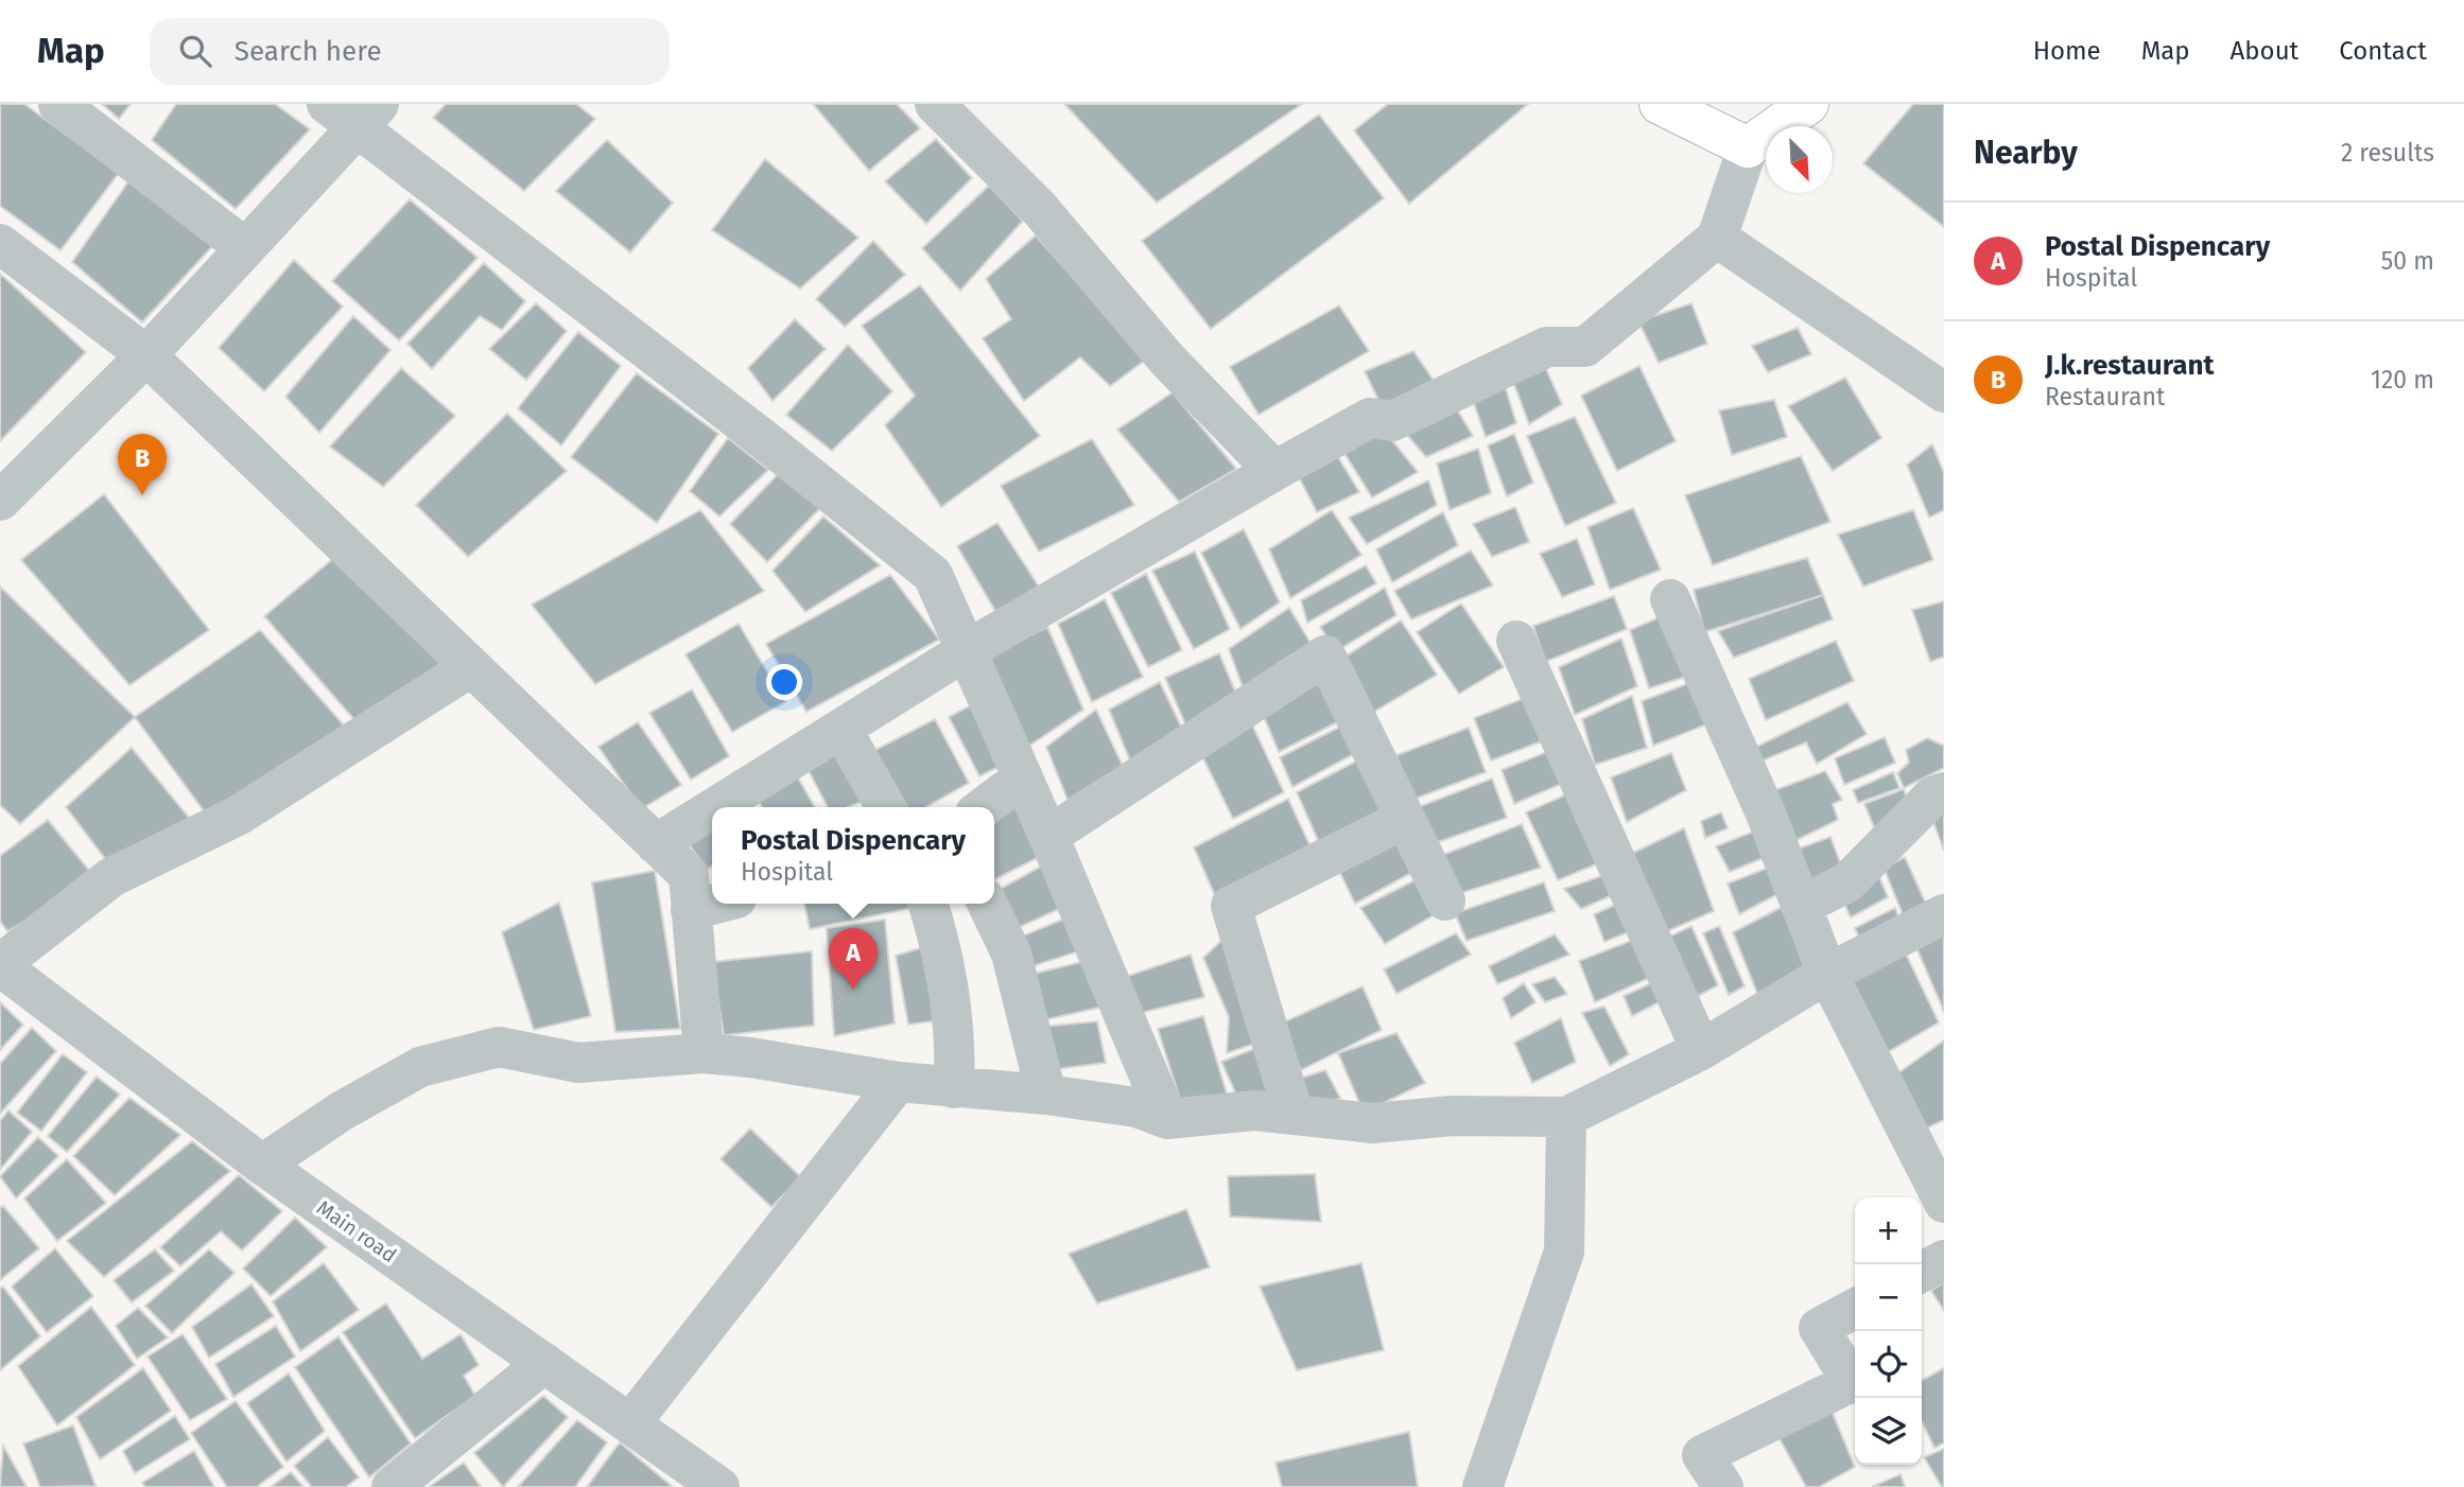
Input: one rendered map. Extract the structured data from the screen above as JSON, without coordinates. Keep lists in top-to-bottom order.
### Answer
{
  "streets": {
    "street": ["Main road"]
  },
  "north": "bottom right",
  "page": {
    "header": "Map",
    "search": "Search here",
    "nav": [
      "Home",
      "Map",
      "About",
      "Contact"
    ],
    "heading": ["Nearby", "2 results"],
    "list": [
      {
        "mark": "A",
        "name": "Postal Dispencary",
        "note": "Hospital",
        "value": "50 m"
      },
      {
        "mark": "B",
        "name": "J.k.restaurant",
        "note": "Restaurant",
        "value": "120 m"
      }
    ],
    "pins": ["B", "A"],
    "popup": ["Postal Dispencary", "Hospital"],
    "map_buttons": ["+", "−"]
  }
}
